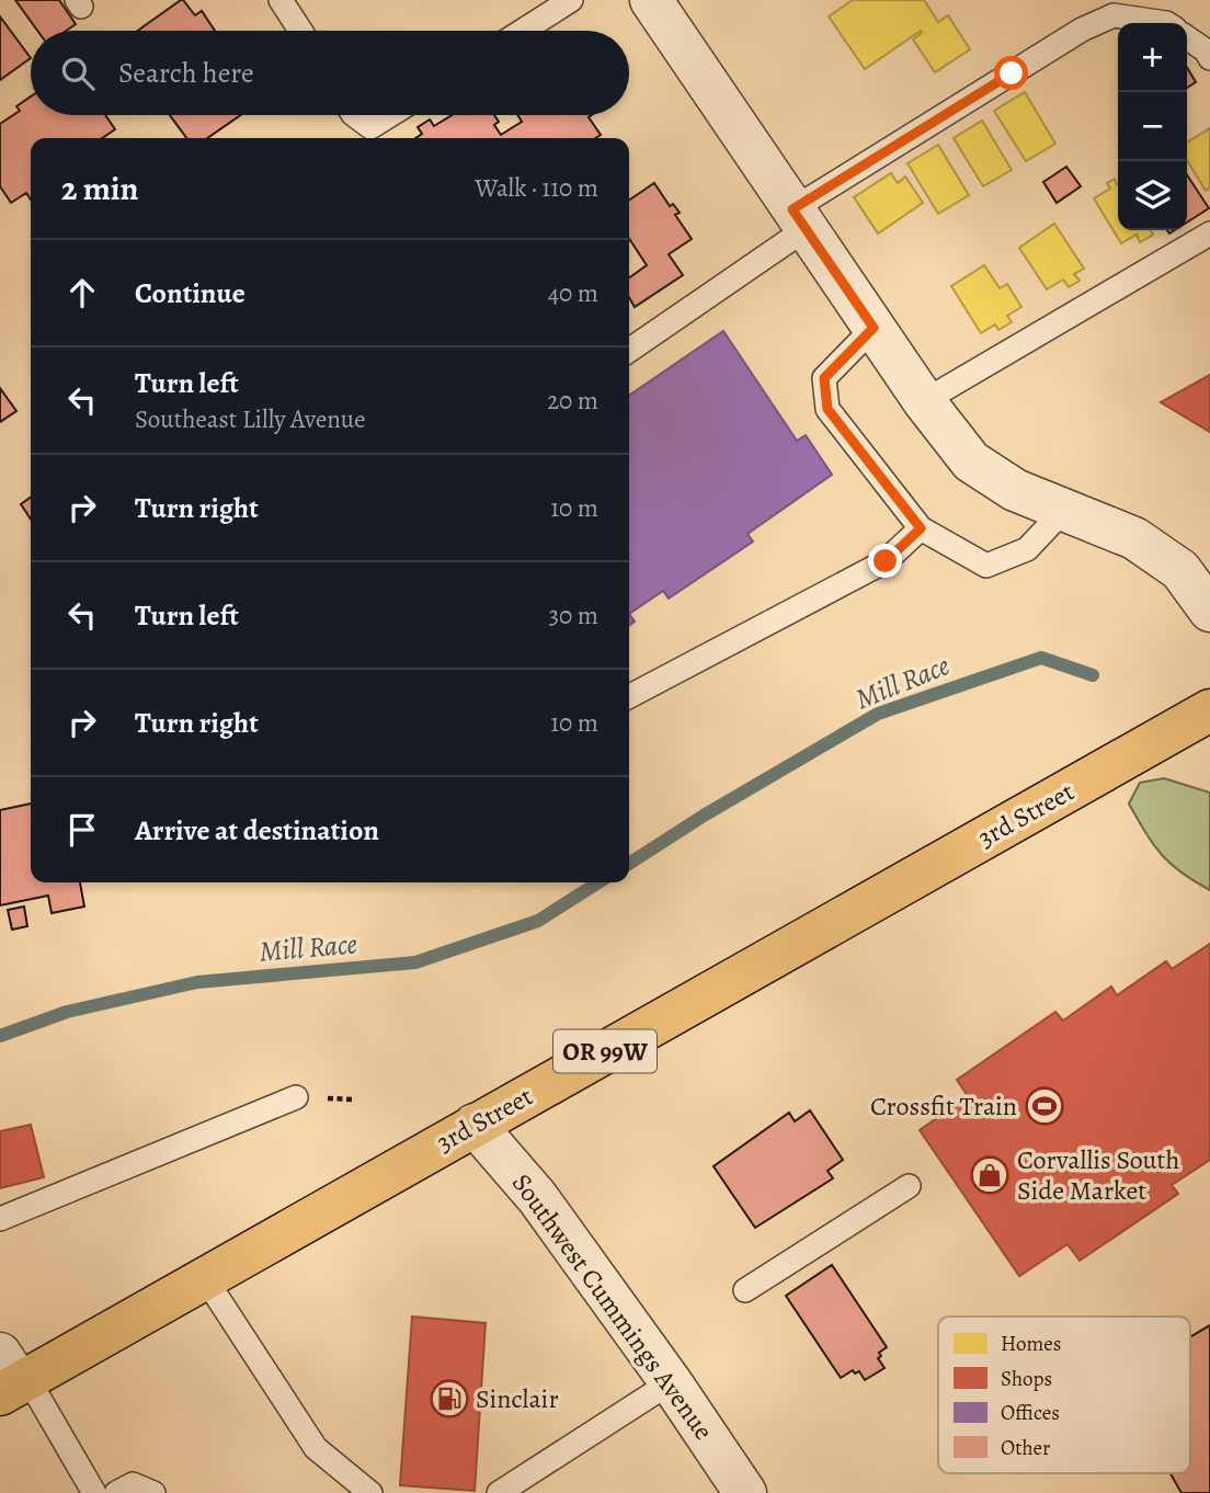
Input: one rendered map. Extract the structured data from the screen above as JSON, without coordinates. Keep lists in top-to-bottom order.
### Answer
{
  "streets": {
    "highway": ["3rd Street", "OR 99W"],
    "street": ["Southwest Cummings Avenue"]
  },
  "crossings": [
    ["3rd Street", "Southwest Cummings Avenue"]
  ],
  "water": ["Mill Race"],
  "places": {
    "sports": ["Crossfit Train"],
    "shop": ["Corvallis South Side Market"],
    "fuel station": ["Sinclair"]
  },
  "legend": [
    "Homes",
    "Shops",
    "Offices",
    "Other"
  ],
  "page": {
    "map_buttons": ["+", "−"],
    "search": "Search here",
    "heading": ["2 min", "Walk · 110 m"],
    "list": [
      ["Continue", "40 m"],
      ["Turn left", "Southeast Lilly Avenue", "20 m"],
      ["Turn right", "10 m"],
      ["Turn left", "30 m"],
      ["Turn right", "10 m"],
      "Arrive at destination"
    ]
  }
}
